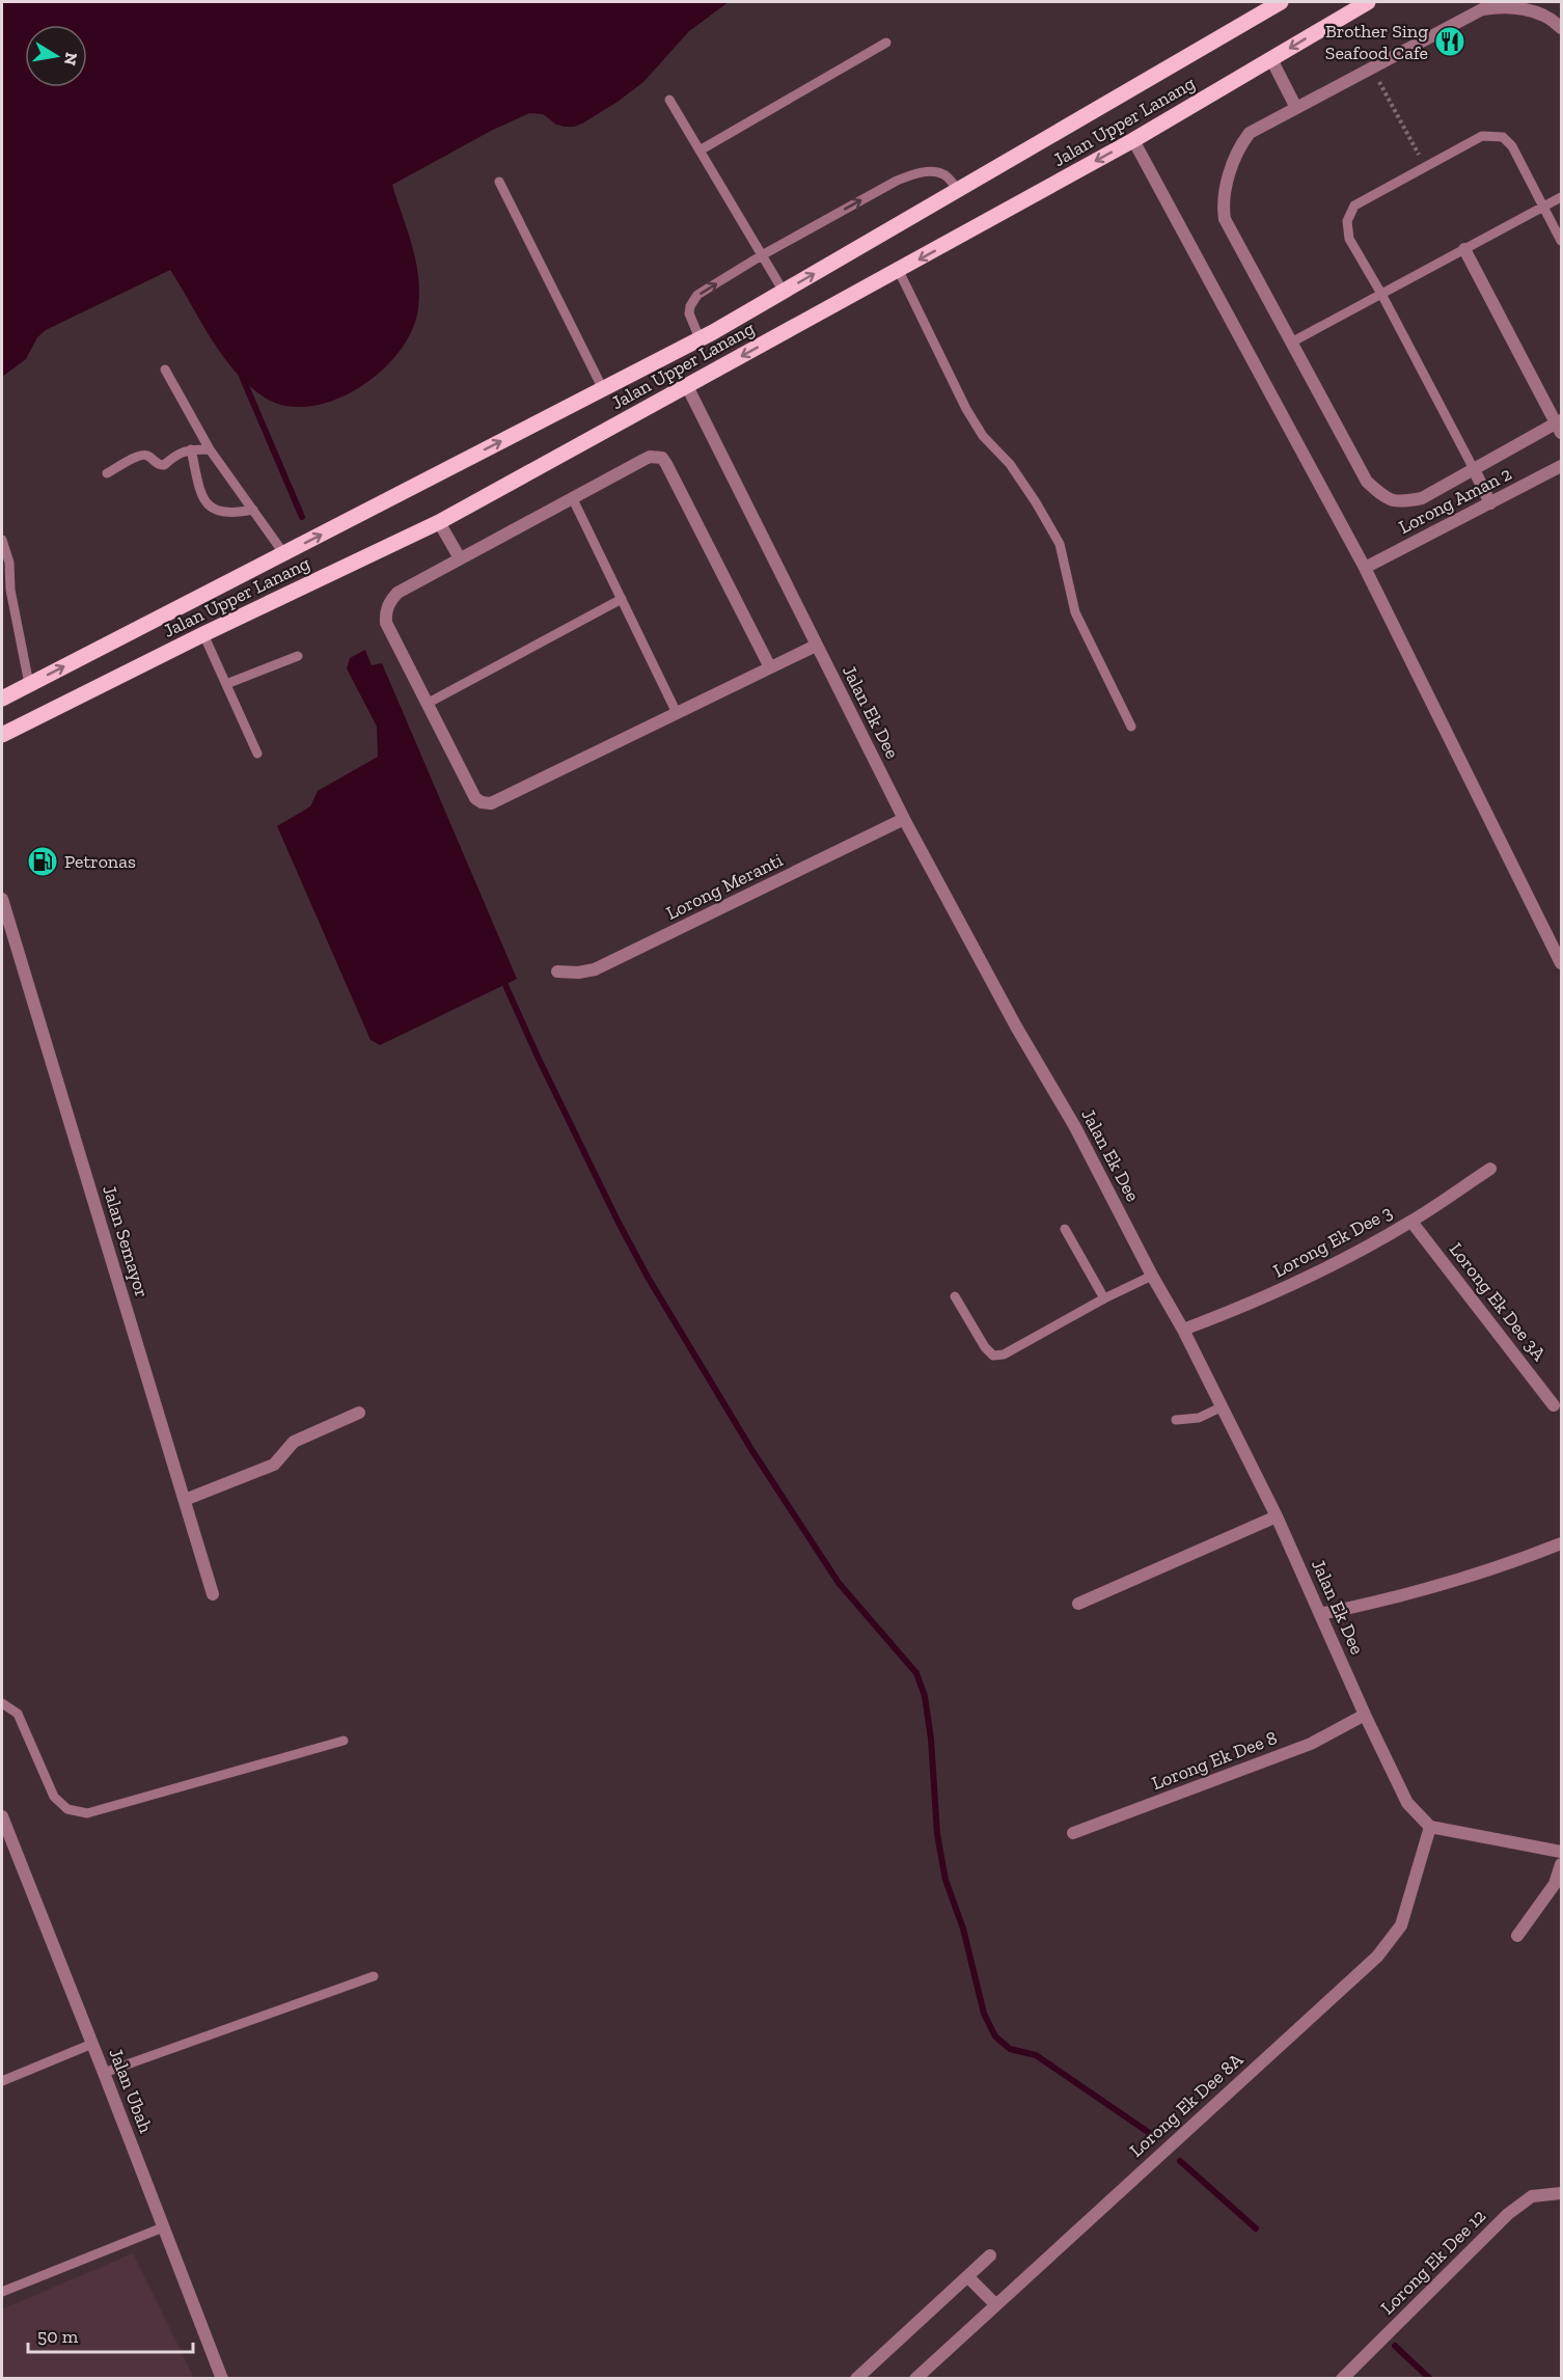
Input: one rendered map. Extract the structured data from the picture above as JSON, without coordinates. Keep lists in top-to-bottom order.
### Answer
{
  "streets": {
    "main road": ["Jalan Upper Lanang"],
    "street": [
      "Lorong Aman 2",
      "Jalan Ek Dee",
      "Lorong Meranti",
      "Jalan Semayor",
      "Lorong Ek Dee 3",
      "Lorong Ek Dee 3A",
      "Lorong Ek Dee 8",
      "Jalan Ubah",
      "Lorong Ek Dee 8A",
      "Lorong Ek Dee 12"
    ]
  },
  "crossings": [
    ["Jalan Upper Lanang", "Jalan Ek Dee"],
    ["Jalan Ek Dee", "Lorong Meranti"],
    ["Jalan Ek Dee", "Lorong Ek Dee 3"],
    ["Jalan Ek Dee", "Lorong Ek Dee 8"],
    ["Jalan Ek Dee", "Lorong Ek Dee 8A"],
    ["Lorong Ek Dee 3", "Lorong Ek Dee 3A"]
  ],
  "places": {
    "restaurant": ["Brother Sing Seafood Cafe"],
    "fuel station": ["Petronas"]
  },
  "scale_bar": "50 m",
  "north": "right"
}
